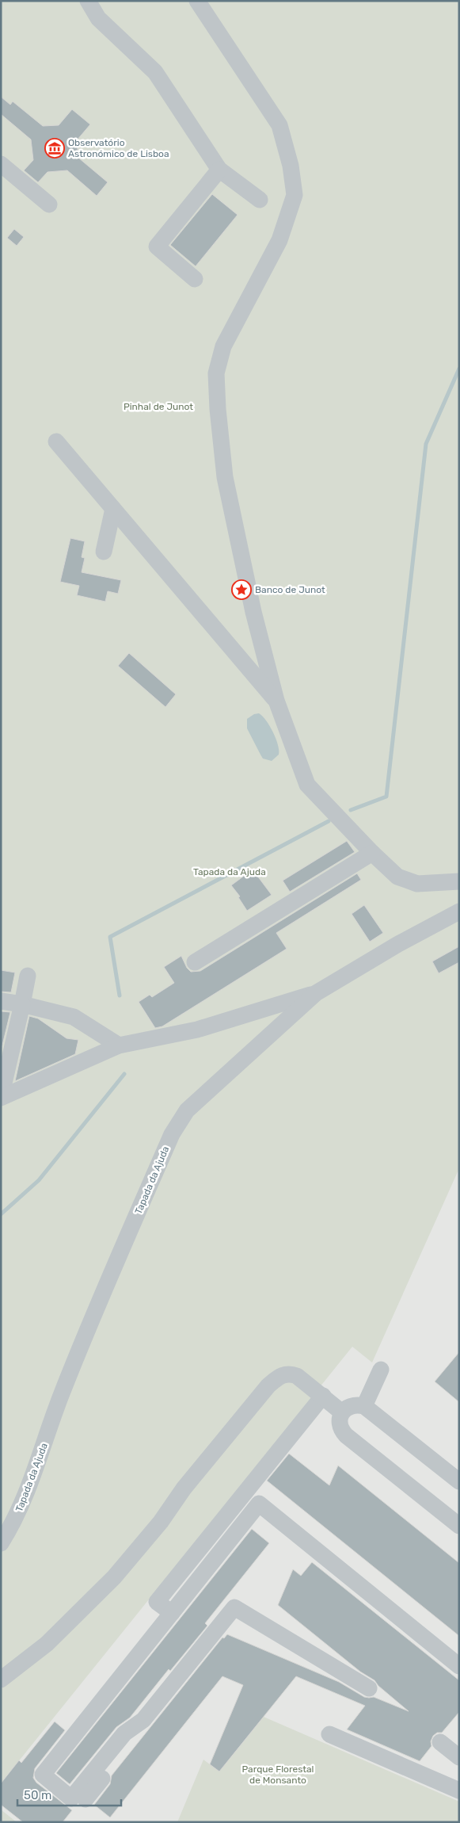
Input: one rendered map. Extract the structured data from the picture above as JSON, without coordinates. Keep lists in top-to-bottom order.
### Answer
{
  "streets": {
    "street": ["Tapada da Ajuda"]
  },
  "parks": ["Pinhal de Junot", "Tapada da Ajuda", "Parque Florestal de Monsanto"],
  "places": {
    "museum": ["Observatório Astronómico de Lisboa"],
    "place": ["Banco de Junot"]
  },
  "scale_bar": "50 m"
}
